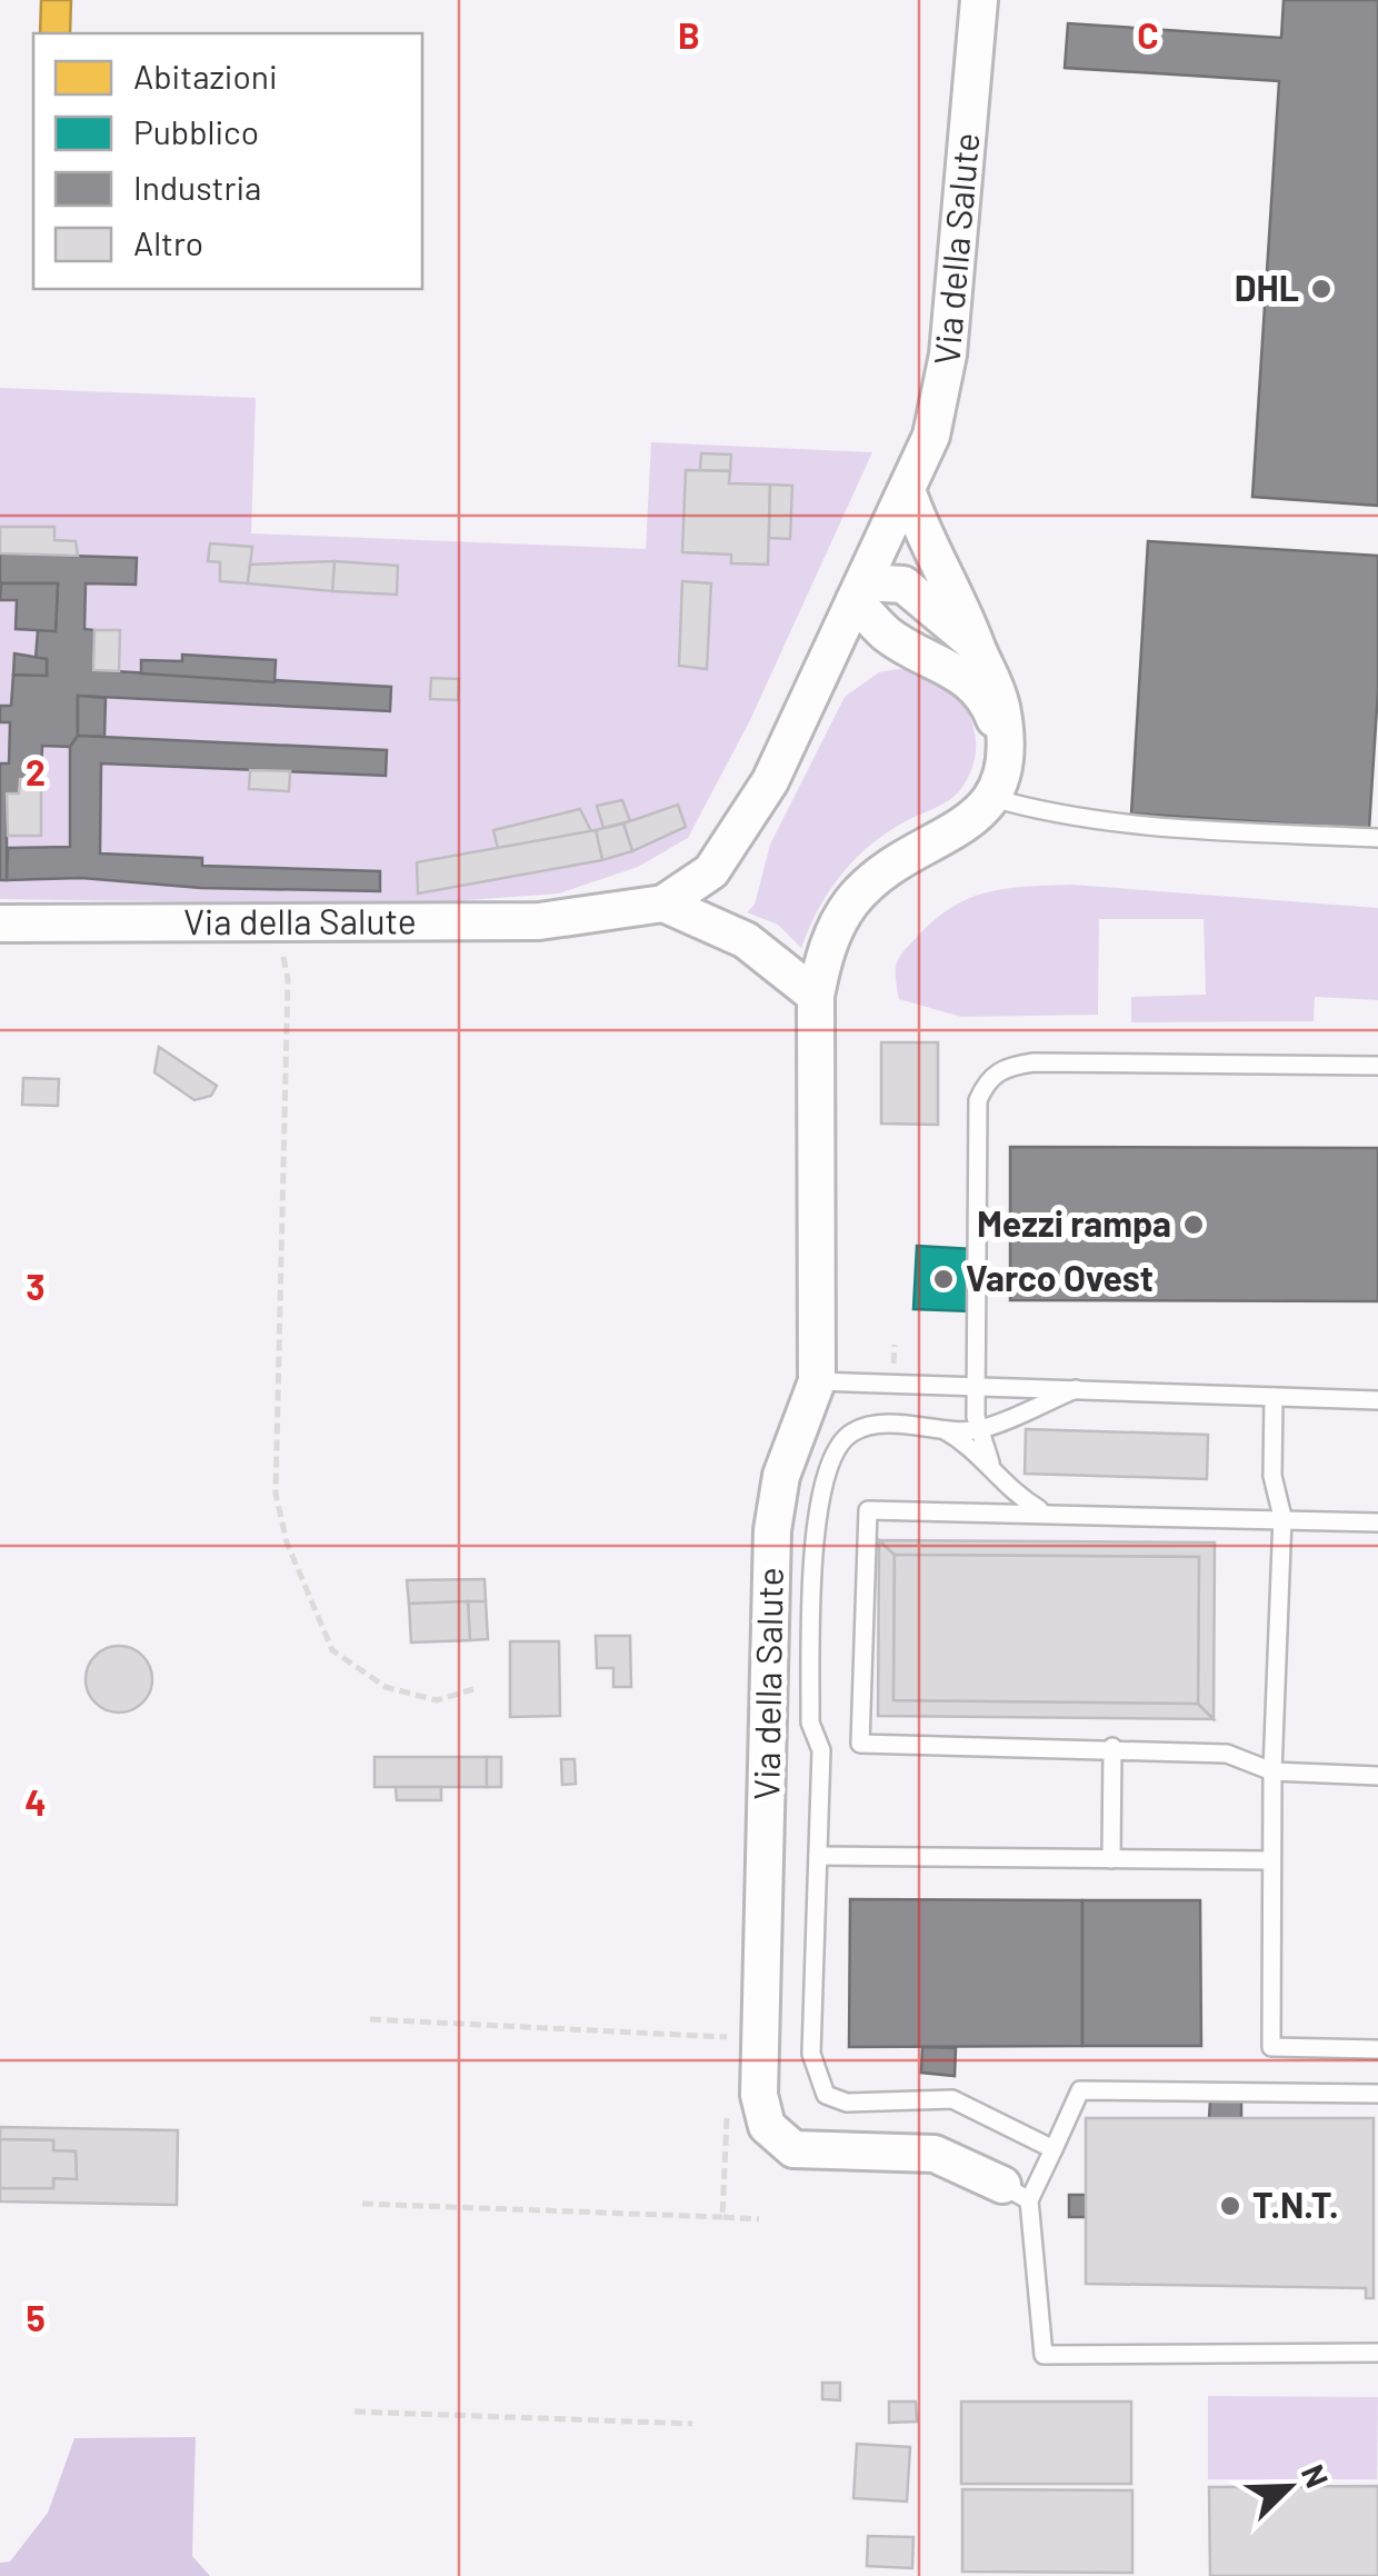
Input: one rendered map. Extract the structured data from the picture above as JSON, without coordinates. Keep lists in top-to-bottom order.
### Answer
{
  "streets": {
    "street": ["Via della Salute"]
  },
  "places": [
    "DHL",
    "Mezzi rampa",
    "Varco Ovest",
    "T.N.T."
  ],
  "legend": [
    "Abitazioni",
    "Pubblico",
    "Industria",
    "Altro"
  ],
  "north": "top right",
  "grid": {
    "columns": ["B", "C"],
    "rows": [
      "2",
      "3",
      "4",
      "5"
    ]
  }
}
